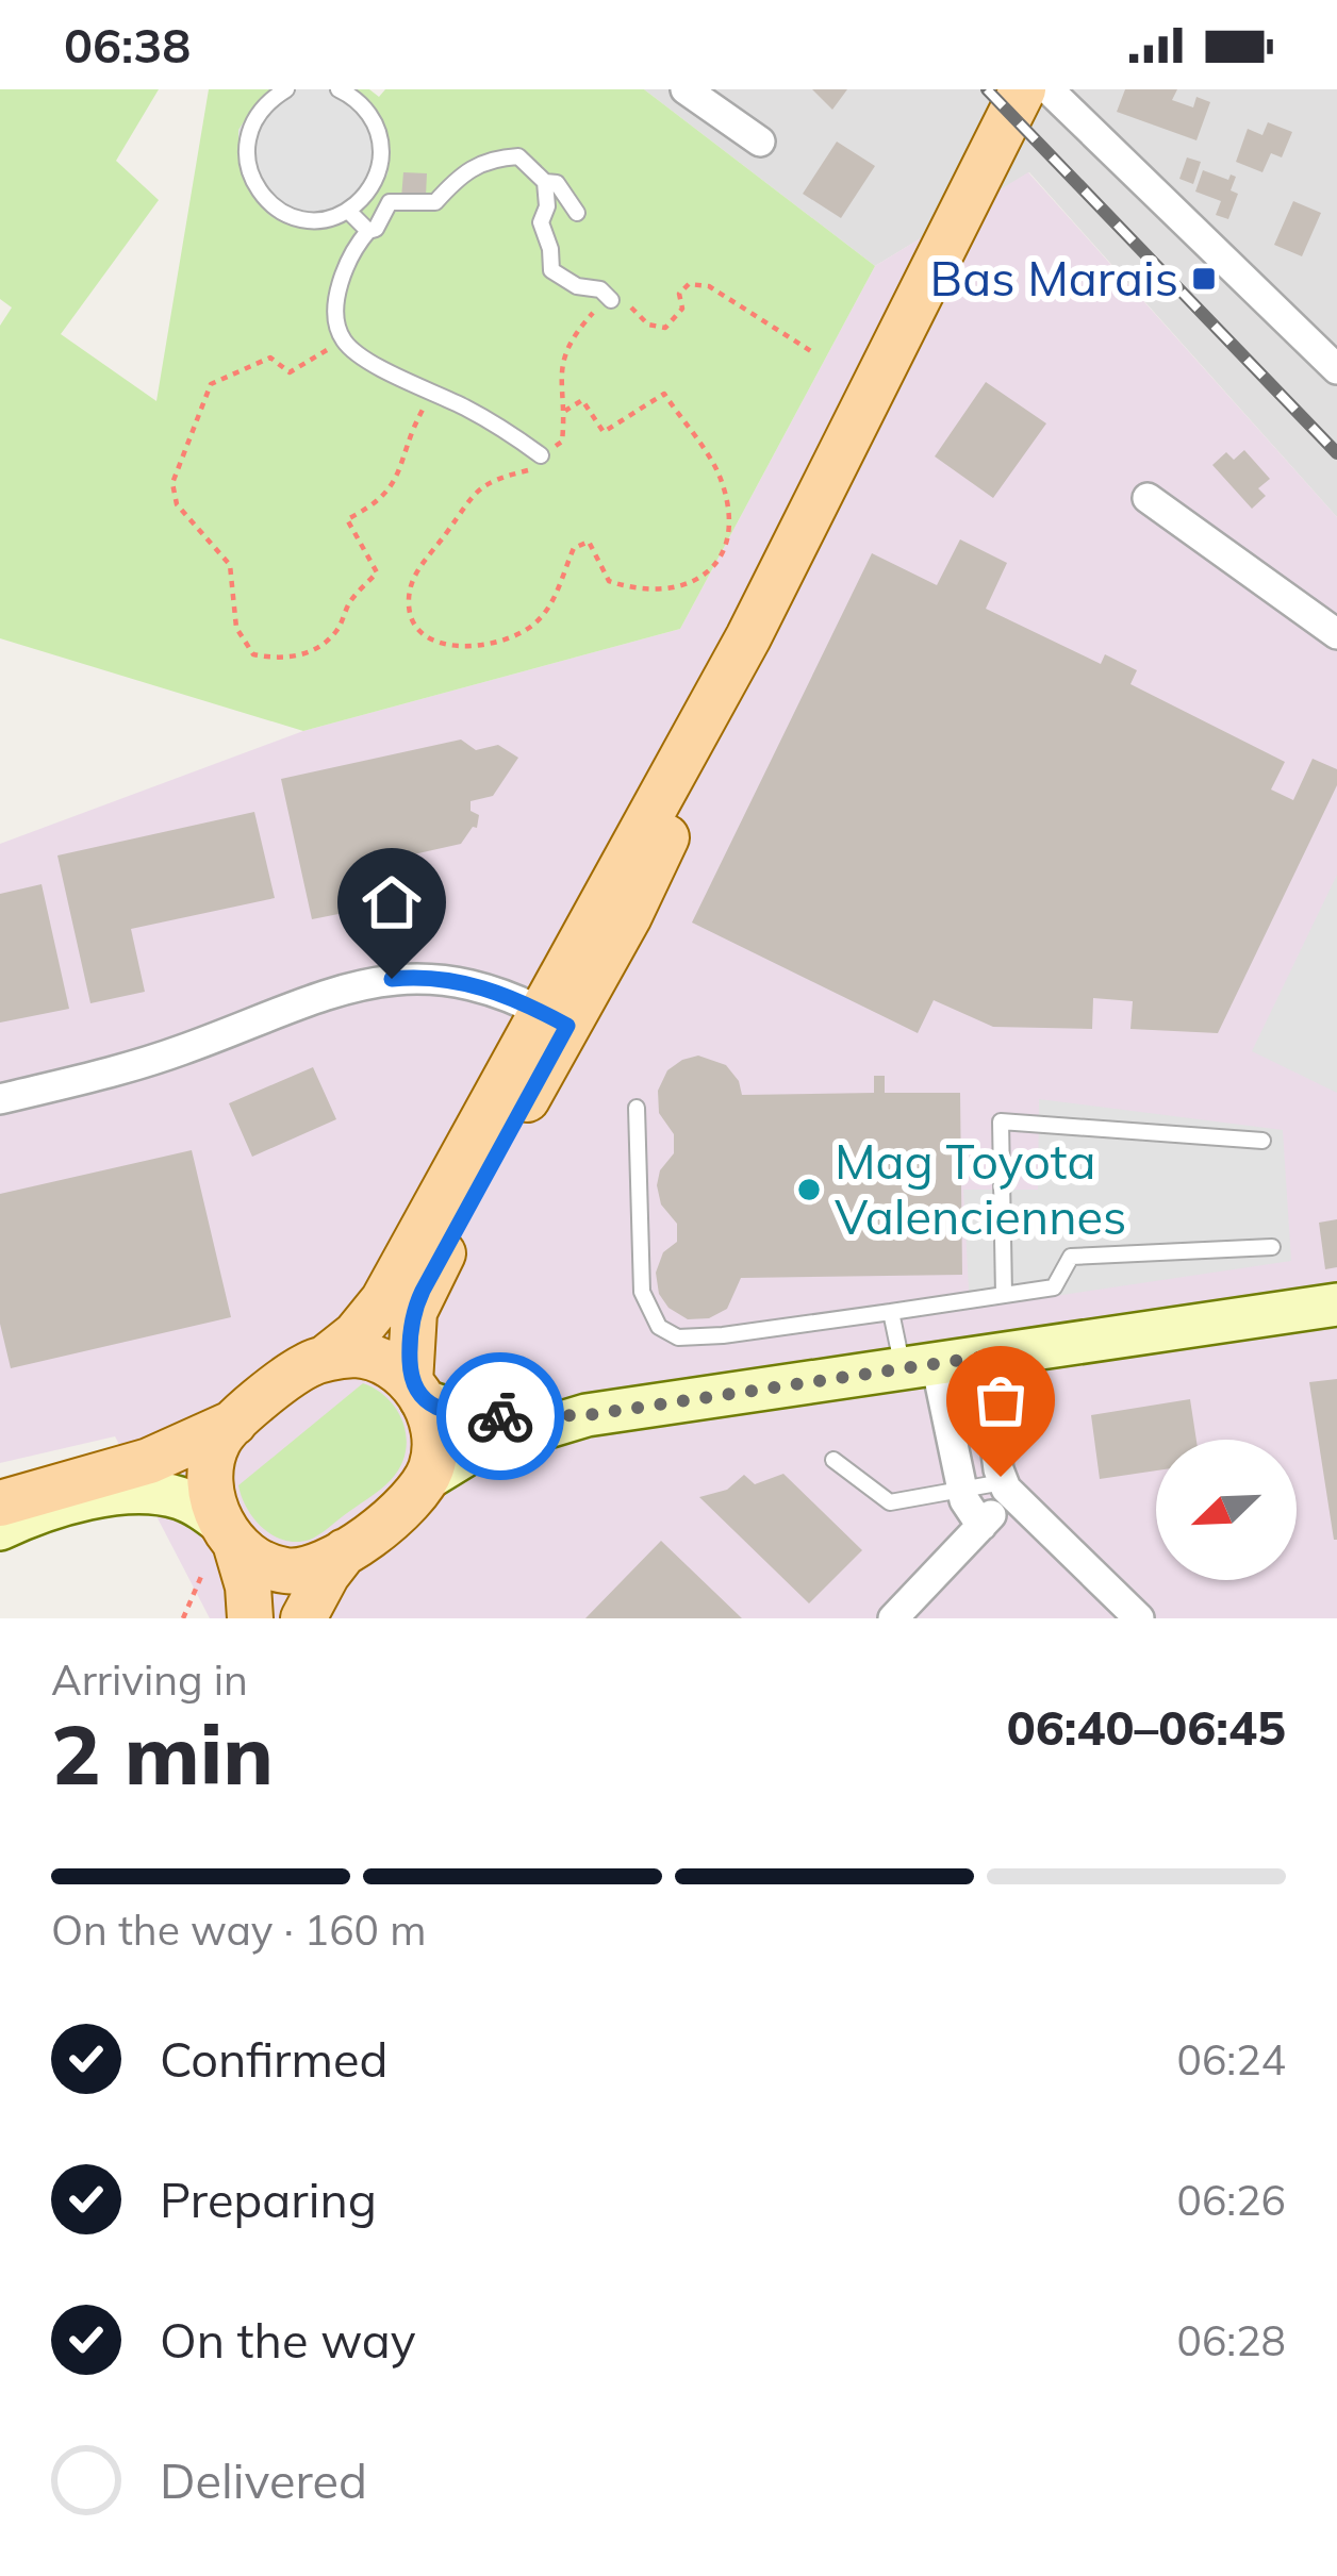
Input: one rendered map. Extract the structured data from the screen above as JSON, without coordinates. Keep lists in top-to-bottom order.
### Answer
{
  "places": {
    "transit": ["Bas Marais"],
    "other": ["Mag Toyota Valenciennes"]
  },
  "north": "bottom left",
  "page": {
    "status": "06:38",
    "heading": ["2 min", "Arriving in", "06:40–06:45"],
    "bar": "On the way · 160 m",
    "list": [
      ["Confirmed", "06:24"],
      ["Preparing", "06:26"],
      ["On the way", "06:28"],
      "Delivered"
    ]
  }
}
